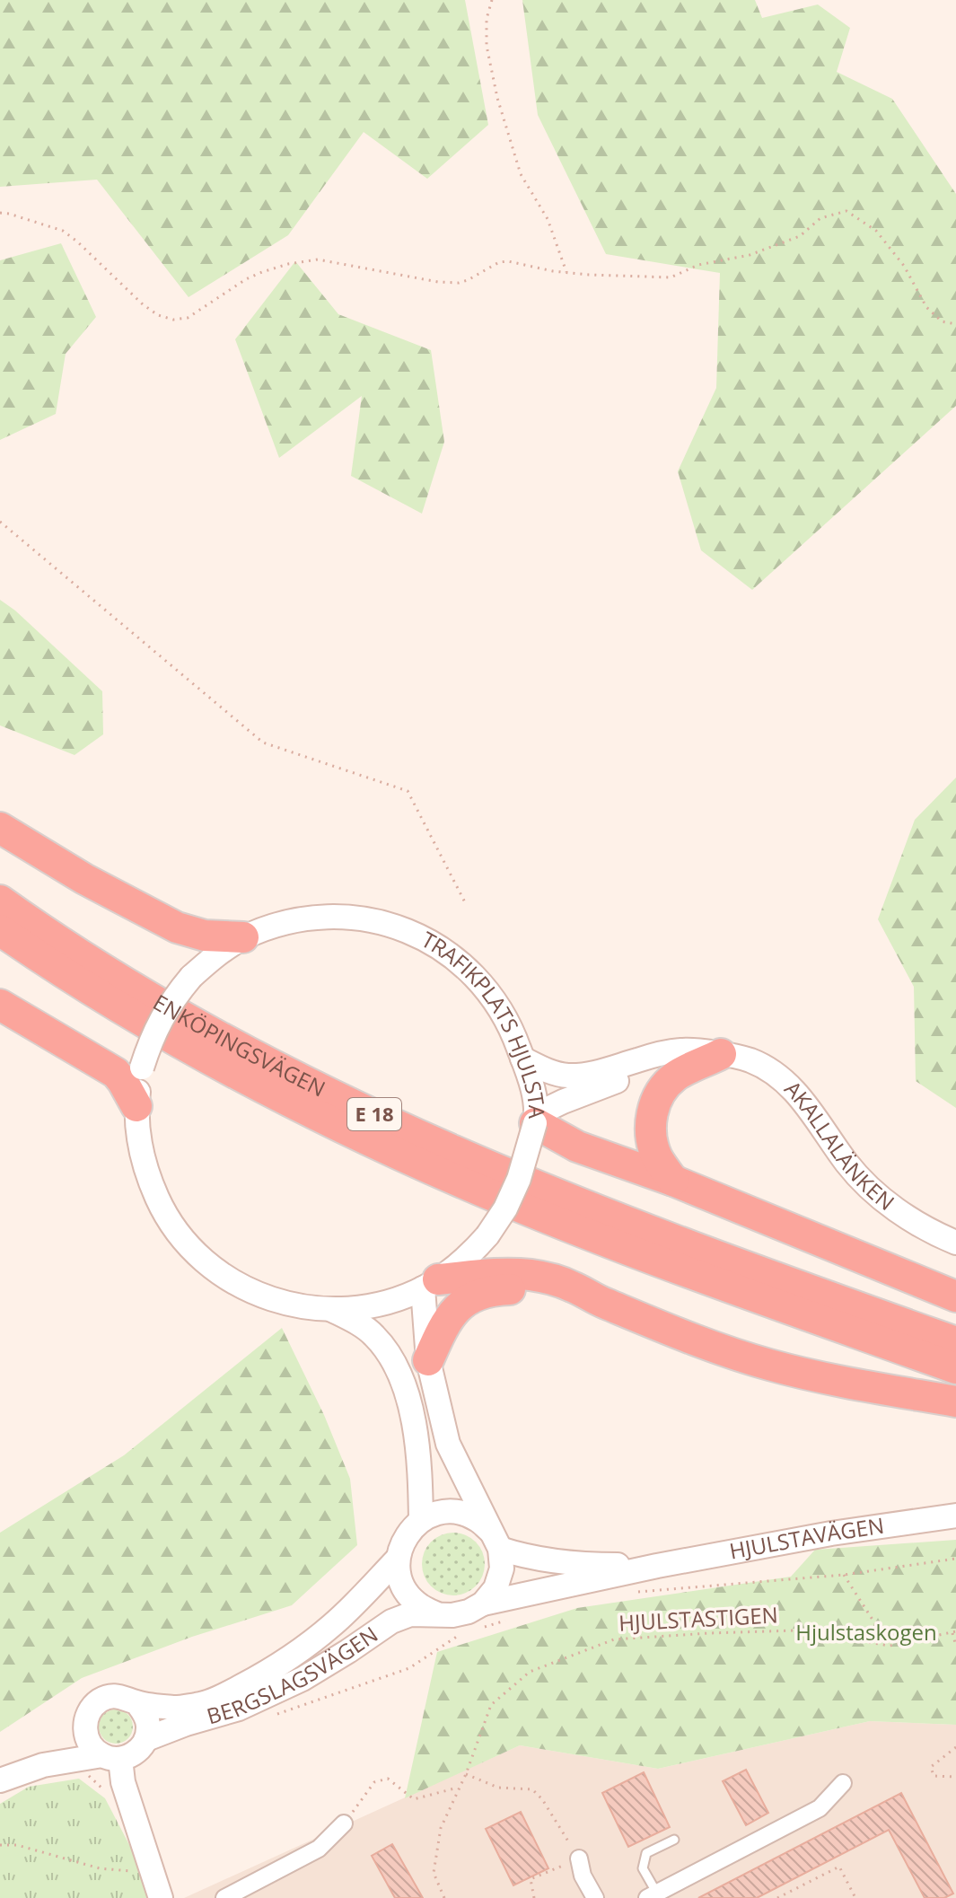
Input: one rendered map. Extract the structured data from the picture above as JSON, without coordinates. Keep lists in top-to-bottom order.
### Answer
{
  "streets": {
    "highway": ["ENKÖPINGSVÄGEN", "E 18"],
    "main road": [
      "TRAFIKPLATS HJULSTA",
      "AKALLALÄNKEN",
      "HJULSTAVÄGEN",
      "BERGSLAGSVÄGEN"
    ],
    "path": ["HJULSTASTIGEN"]
  },
  "crossings": [
    ["TRAFIKPLATS HJULSTA", "AKALLALÄNKEN"],
    ["ENKÖPINGSVÄGEN", "E 18"],
    ["HJULSTAVÄGEN", "BERGSLAGSVÄGEN"]
  ],
  "parks": ["Hjulstaskogen"]
}
